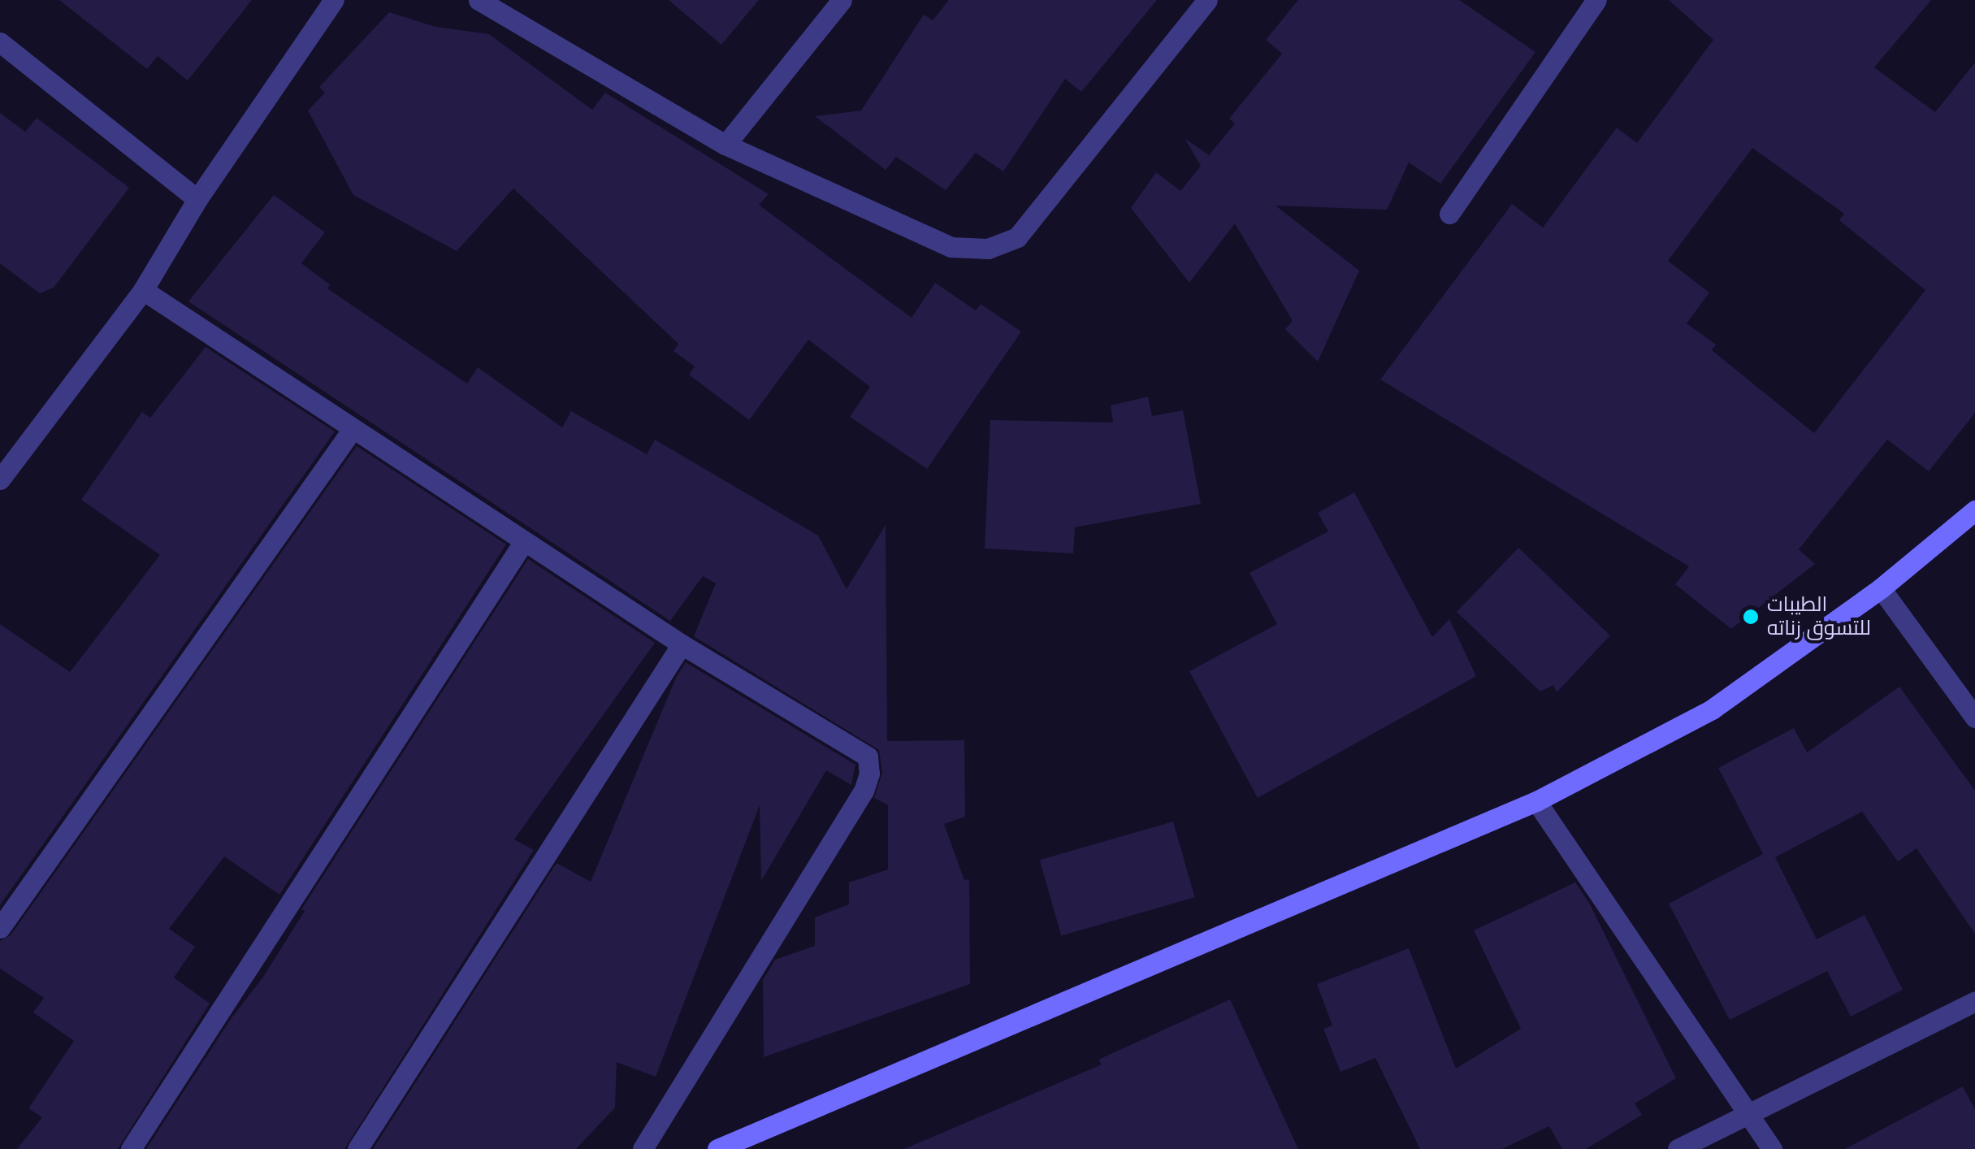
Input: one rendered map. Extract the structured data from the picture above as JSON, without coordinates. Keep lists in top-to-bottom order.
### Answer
{
  "places": ["الطيبات للتسوق زناته"]
}
